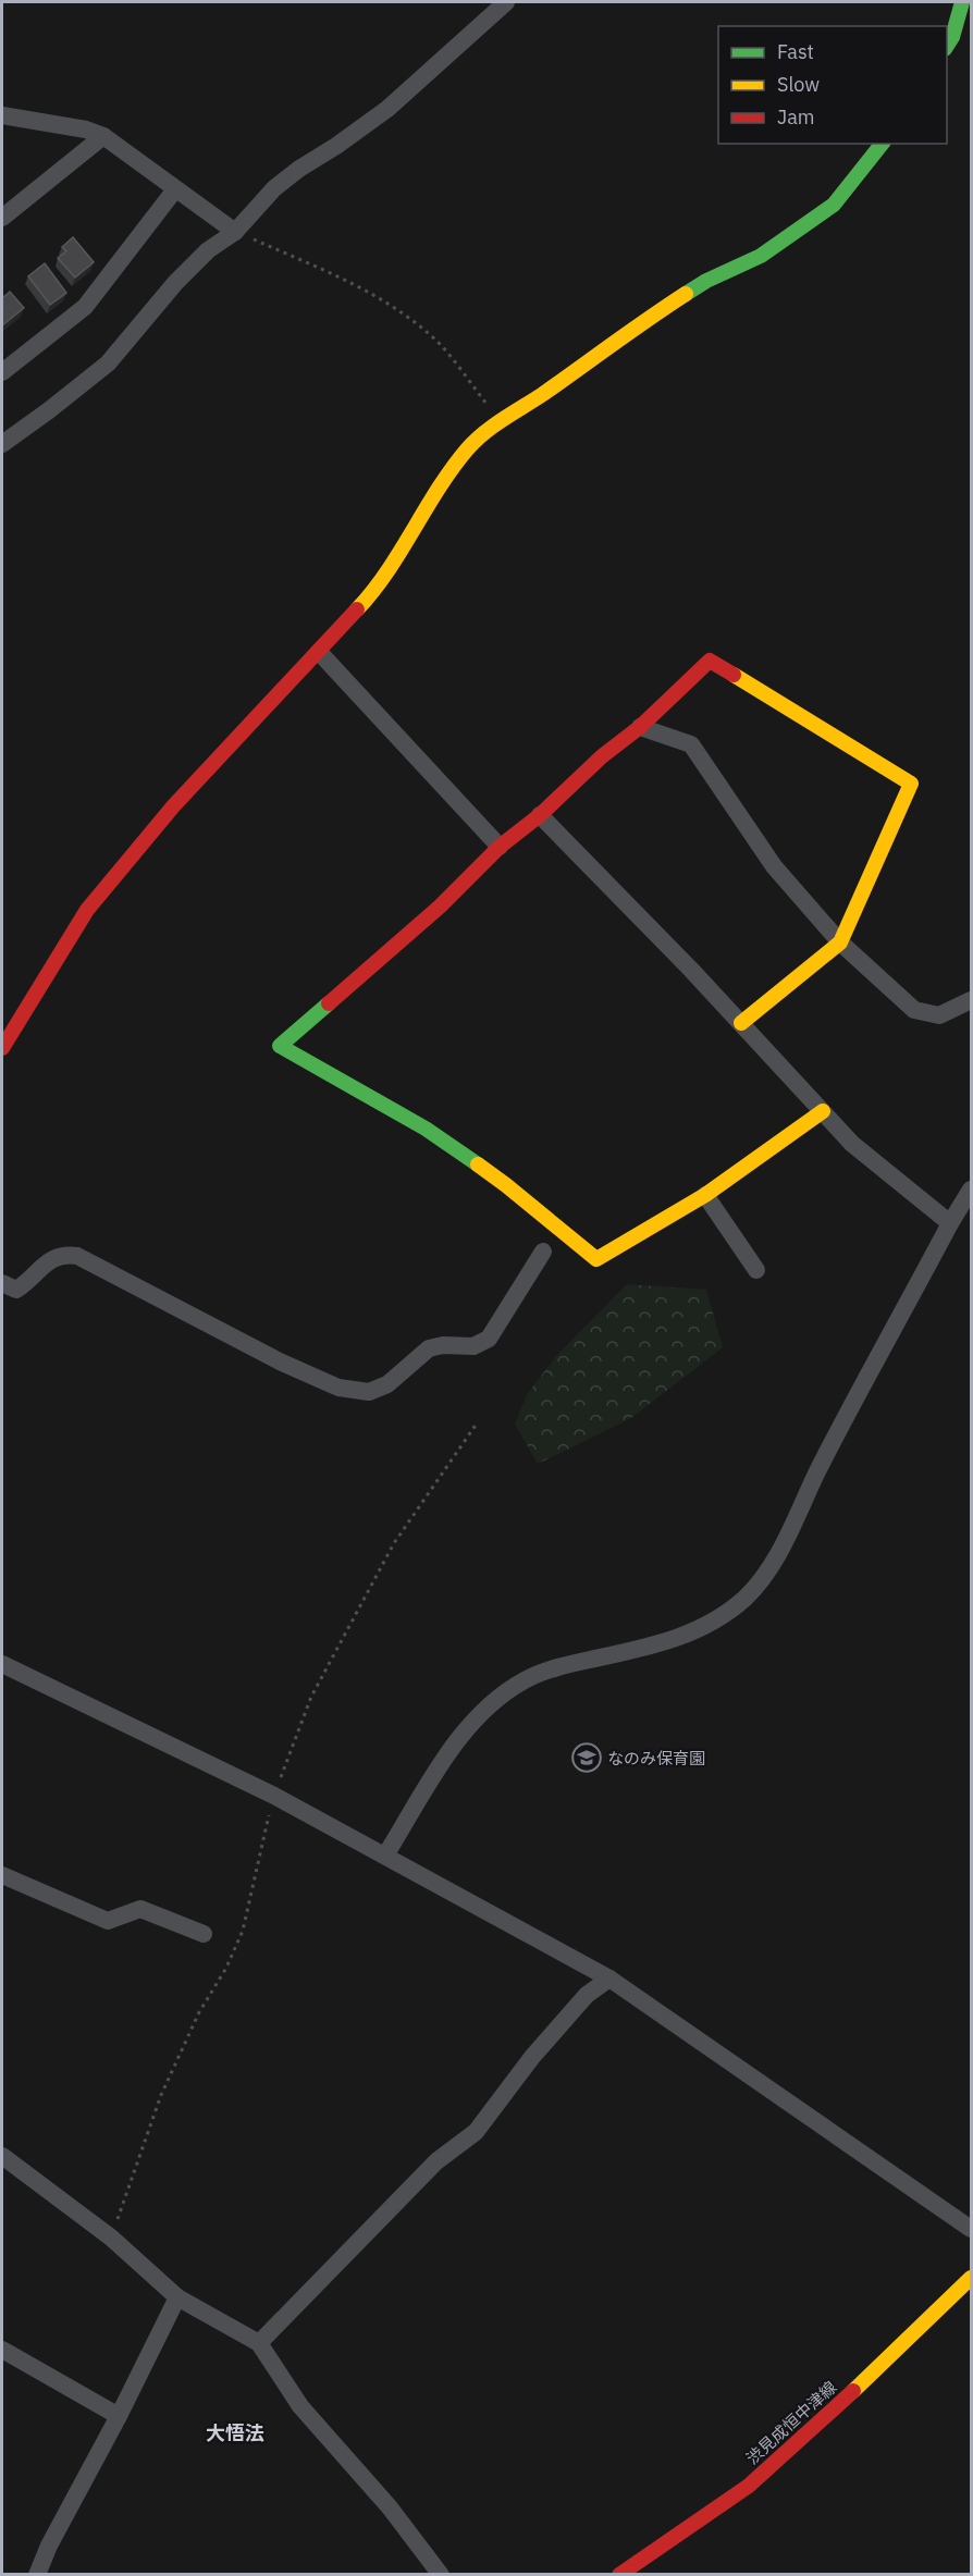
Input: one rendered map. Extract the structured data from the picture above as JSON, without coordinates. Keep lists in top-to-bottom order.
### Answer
{
  "streets": {
    "street": ["渋見成恒中津線"]
  },
  "districts": ["大悟法"],
  "places": {
    "school or university": ["なのみ保育園"]
  },
  "legend": ["Fast", "Slow", "Jam"]
}
